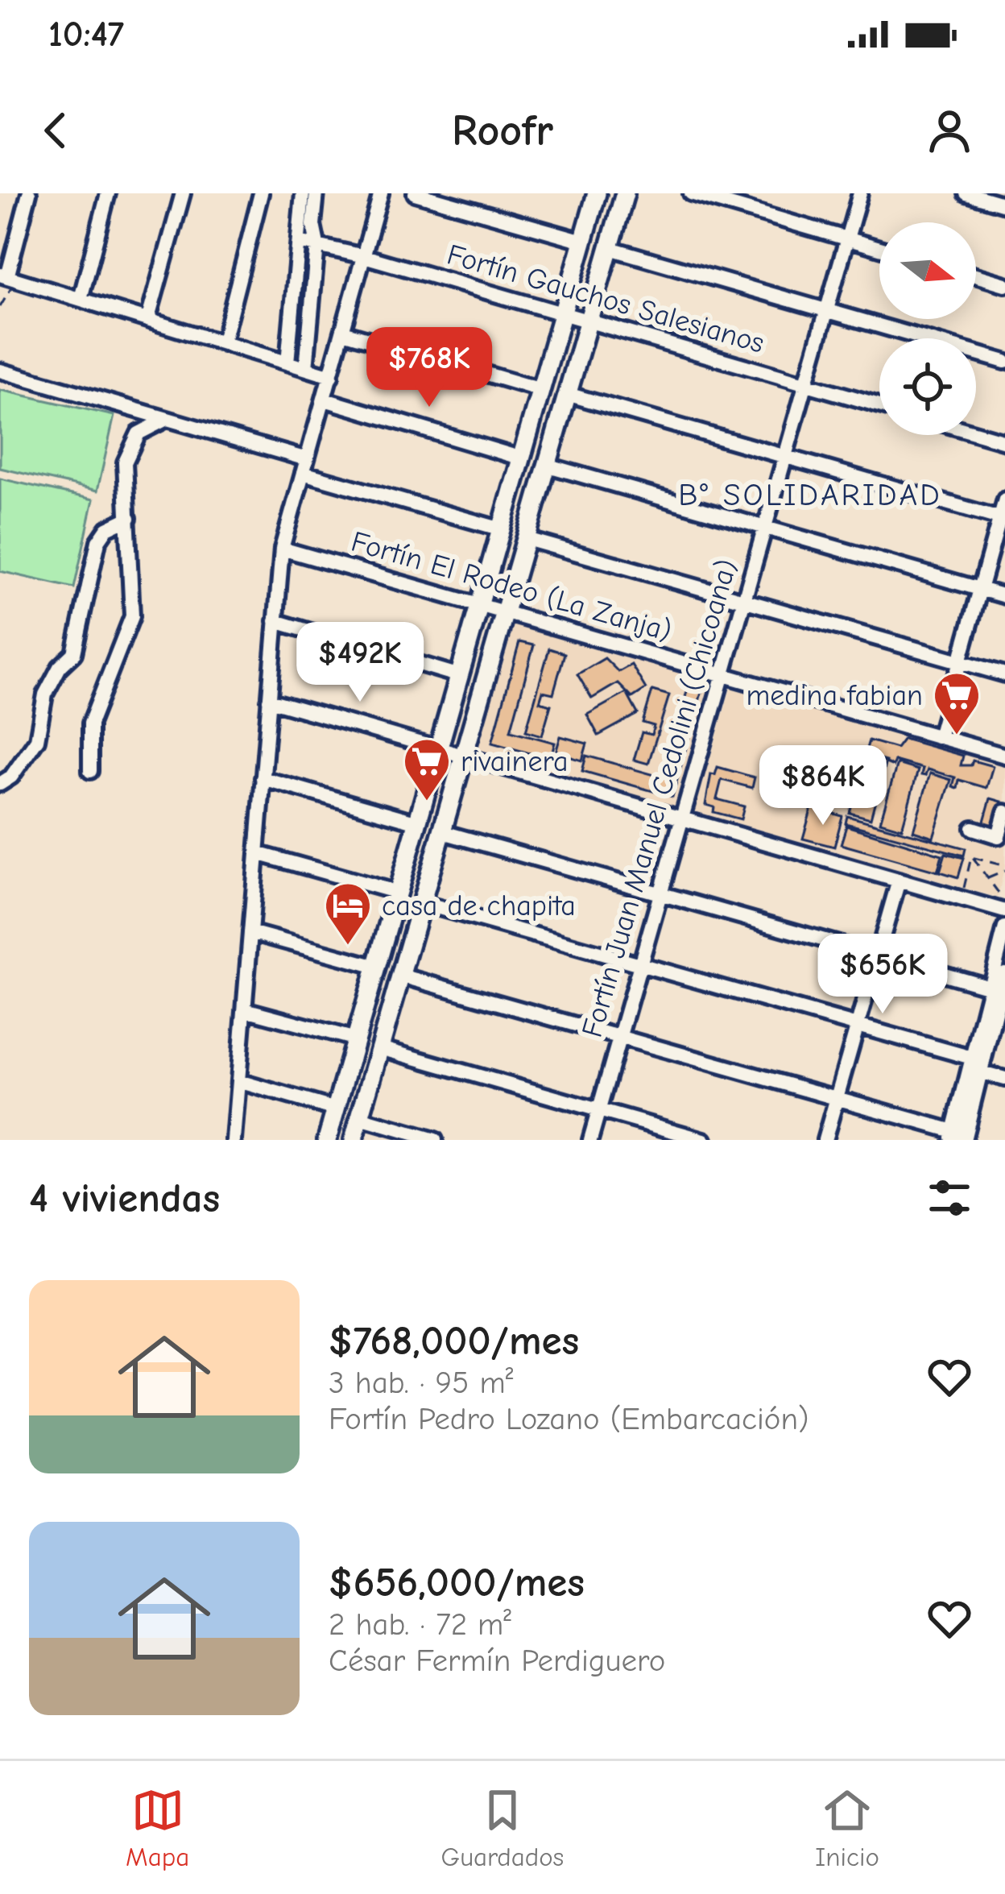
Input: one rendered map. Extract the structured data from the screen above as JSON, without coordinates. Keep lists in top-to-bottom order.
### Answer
{
  "streets": {
    "street": ["Fortín Gauchos Salesianos", "Fortín El Rodeo (La Zanja)", "Fortín Juan Manuel Cedolini (Chicoana)"]
  },
  "crossings": [
    ["Fortín Gauchos Salesianos", "Fortín Juan Manuel Cedolini (Chicoana)"],
    ["Fortín El Rodeo (La Zanja)", "Fortín Juan Manuel Cedolini (Chicoana)"]
  ],
  "districts": ["B° SOLIDARIDAD"],
  "places": {
    "supermarket": ["medina fabian", "rivainera"],
    "hotel": ["casa de chapita"]
  },
  "north": "right",
  "page": {
    "status": "10:47",
    "header": "Roofr",
    "price": [
      "$768K",
      "$492K",
      "$864K",
      "$656K"
    ],
    "heading": "4 viviendas",
    "list": [
      {
        "name": "$768,000/mes",
        "note": "3 hab. · 95 m² · Fortín Pedro Lozano (Embarcación)"
      },
      {
        "name": "$656,000/mes",
        "note": "2 hab. · 72 m² · César Fermín Perdiguero"
      }
    ],
    "tabs": ["Mapa", "Guardados", "Inicio"]
  }
}
